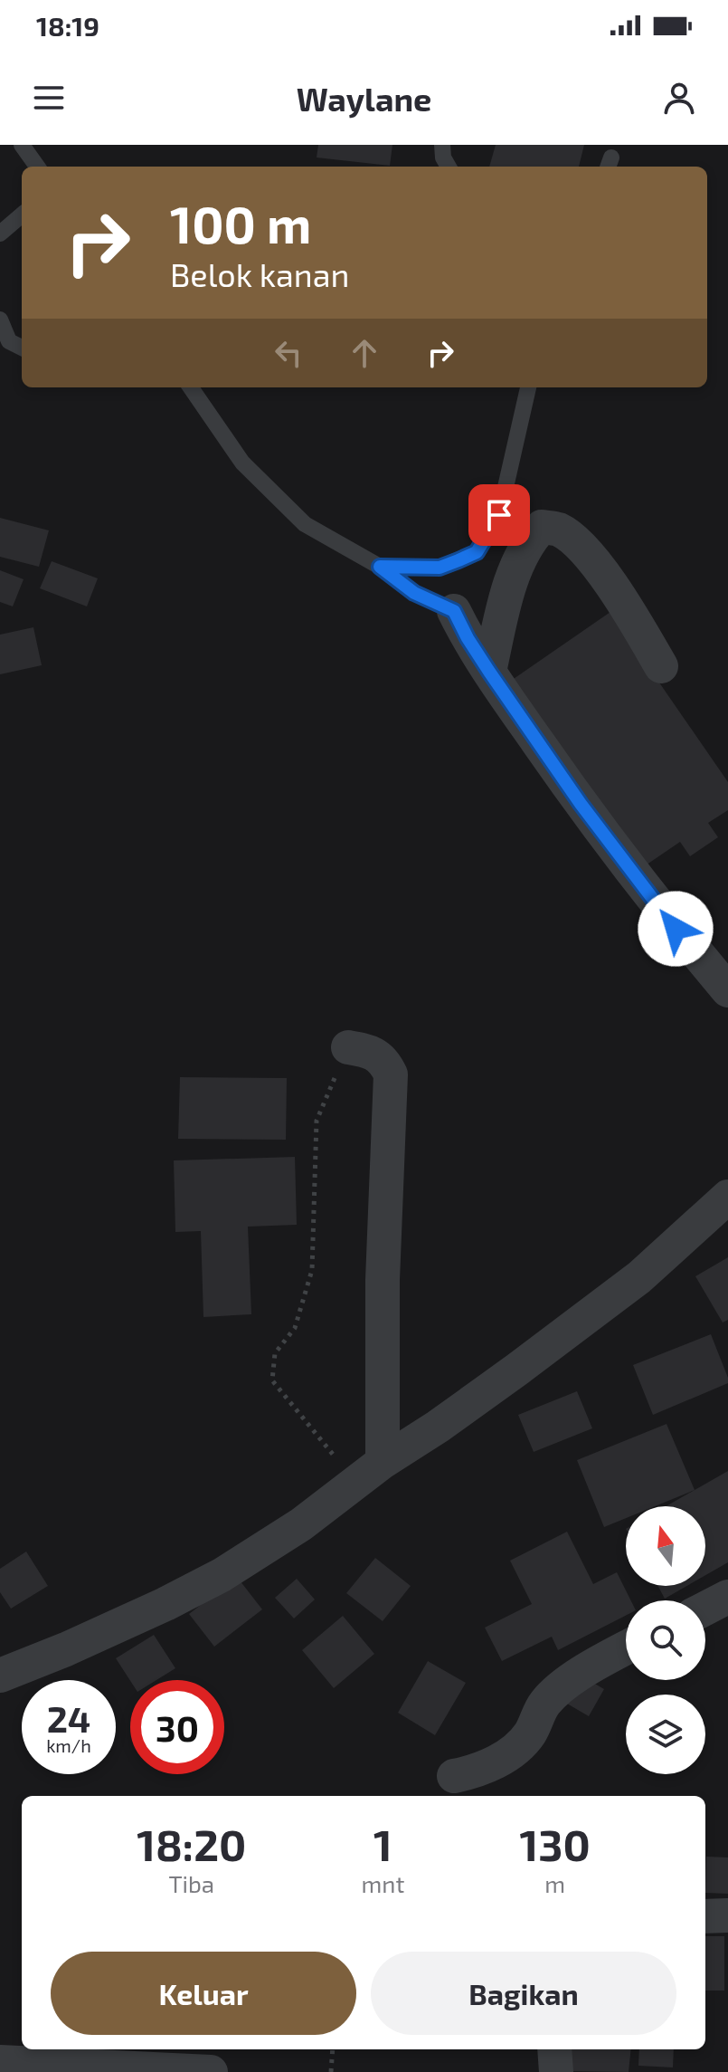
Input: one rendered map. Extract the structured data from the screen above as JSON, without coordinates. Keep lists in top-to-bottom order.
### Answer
{
  "north": "top",
  "page": {
    "status": "18:19",
    "header": "Waylane",
    "turn": ["100 m", "Belok kanan"],
    "speed": "24 km/h",
    "limit": "30",
    "eta": [
      "18:20",
      "Tiba",
      "1",
      "mnt",
      "130",
      "m"
    ],
    "buttons": ["Keluar", "Bagikan"]
  }
}
